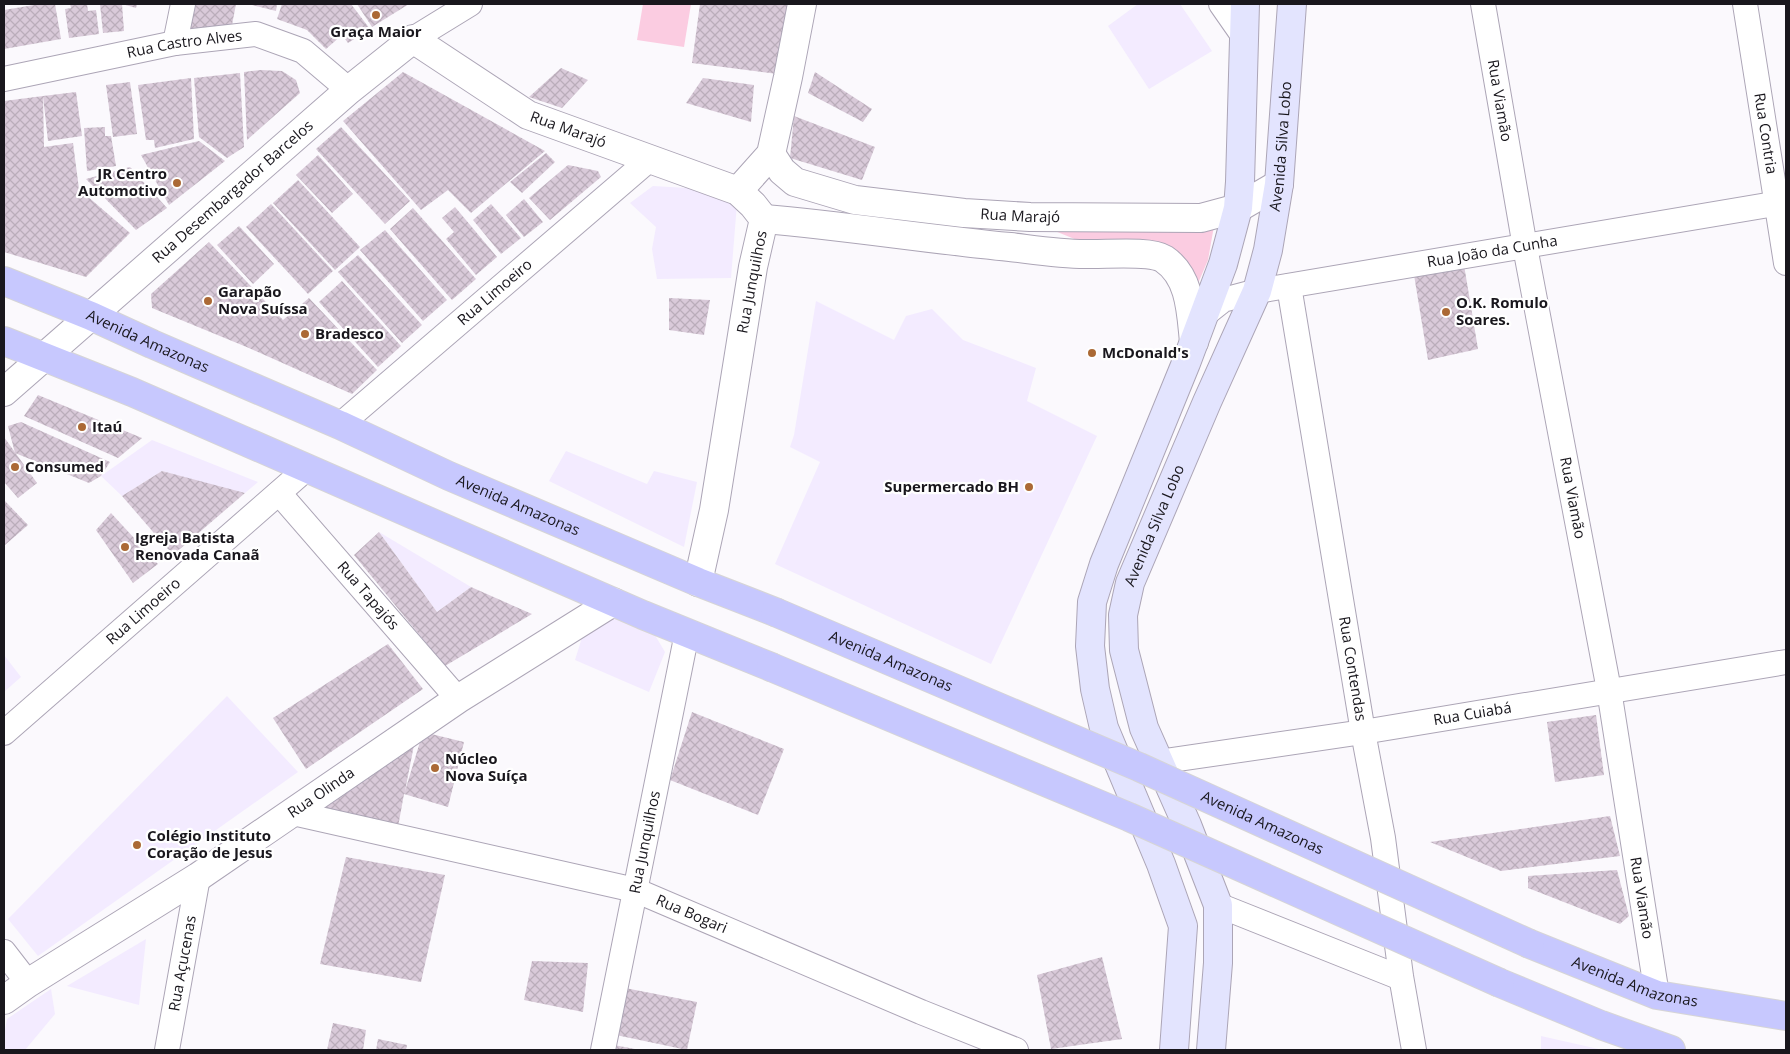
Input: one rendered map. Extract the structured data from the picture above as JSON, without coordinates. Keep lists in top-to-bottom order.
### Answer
{
  "streets": {
    "main road": ["Avenida Silva Lobo", "Avenida Amazonas"],
    "street": [
      "Rua Castro Alves",
      "Rua Viamão",
      "Rua Marajó",
      "Rua Contria",
      "Rua Desembargador Barcelos",
      "Rua João da Cunha",
      "Rua Junquilhos",
      "Rua Limoeiro",
      "Rua Tapajós",
      "Rua Contendas",
      "Rua Cuiabá",
      "Rua Olinda",
      "Rua Bogari",
      "Rua Açucenas"
    ]
  },
  "crossings": [
    ["Rua Castro Alves", "Rua Desembargador Barcelos"],
    ["Rua Viamão", "Rua João da Cunha"],
    ["Rua Viamão", "Avenida Amazonas"],
    ["Rua Viamão", "Rua Cuiabá"],
    ["Rua Marajó", "Avenida Silva Lobo"],
    ["Rua Marajó", "Rua Desembargador Barcelos"],
    ["Rua Marajó", "Rua Junquilhos"],
    ["Rua Marajó", "Rua Limoeiro"],
    ["Rua Contria", "Rua João da Cunha"],
    ["Avenida Silva Lobo", "Rua João da Cunha"],
    ["Avenida Silva Lobo", "Rua Cuiabá"],
    ["Rua Desembargador Barcelos", "Avenida Amazonas"],
    ["Rua João da Cunha", "Rua Contendas"],
    ["Rua Junquilhos", "Avenida Amazonas"],
    ["Rua Junquilhos", "Rua Bogari"],
    ["Rua Limoeiro", "Avenida Amazonas"],
    ["Rua Limoeiro", "Rua Tapajós"],
    ["Rua Tapajós", "Rua Olinda"],
    ["Rua Contendas", "Rua Cuiabá"],
    ["Rua Olinda", "Rua Bogari"],
    ["Rua Olinda", "Rua Açucenas"]
  ],
  "places": [
    "Graça Maior",
    "JR Centro Automotivo",
    "Garapão Nova Suíssa",
    "O.K. Romulo Soares.",
    "Bradesco",
    "McDonald's",
    "Itaú",
    "Consumed",
    "Supermercado BH",
    "Igreja Batista Renovada Canaã",
    "Núcleo Nova Suíça",
    "Colégio Instituto Coração de Jesus"
  ]
}
